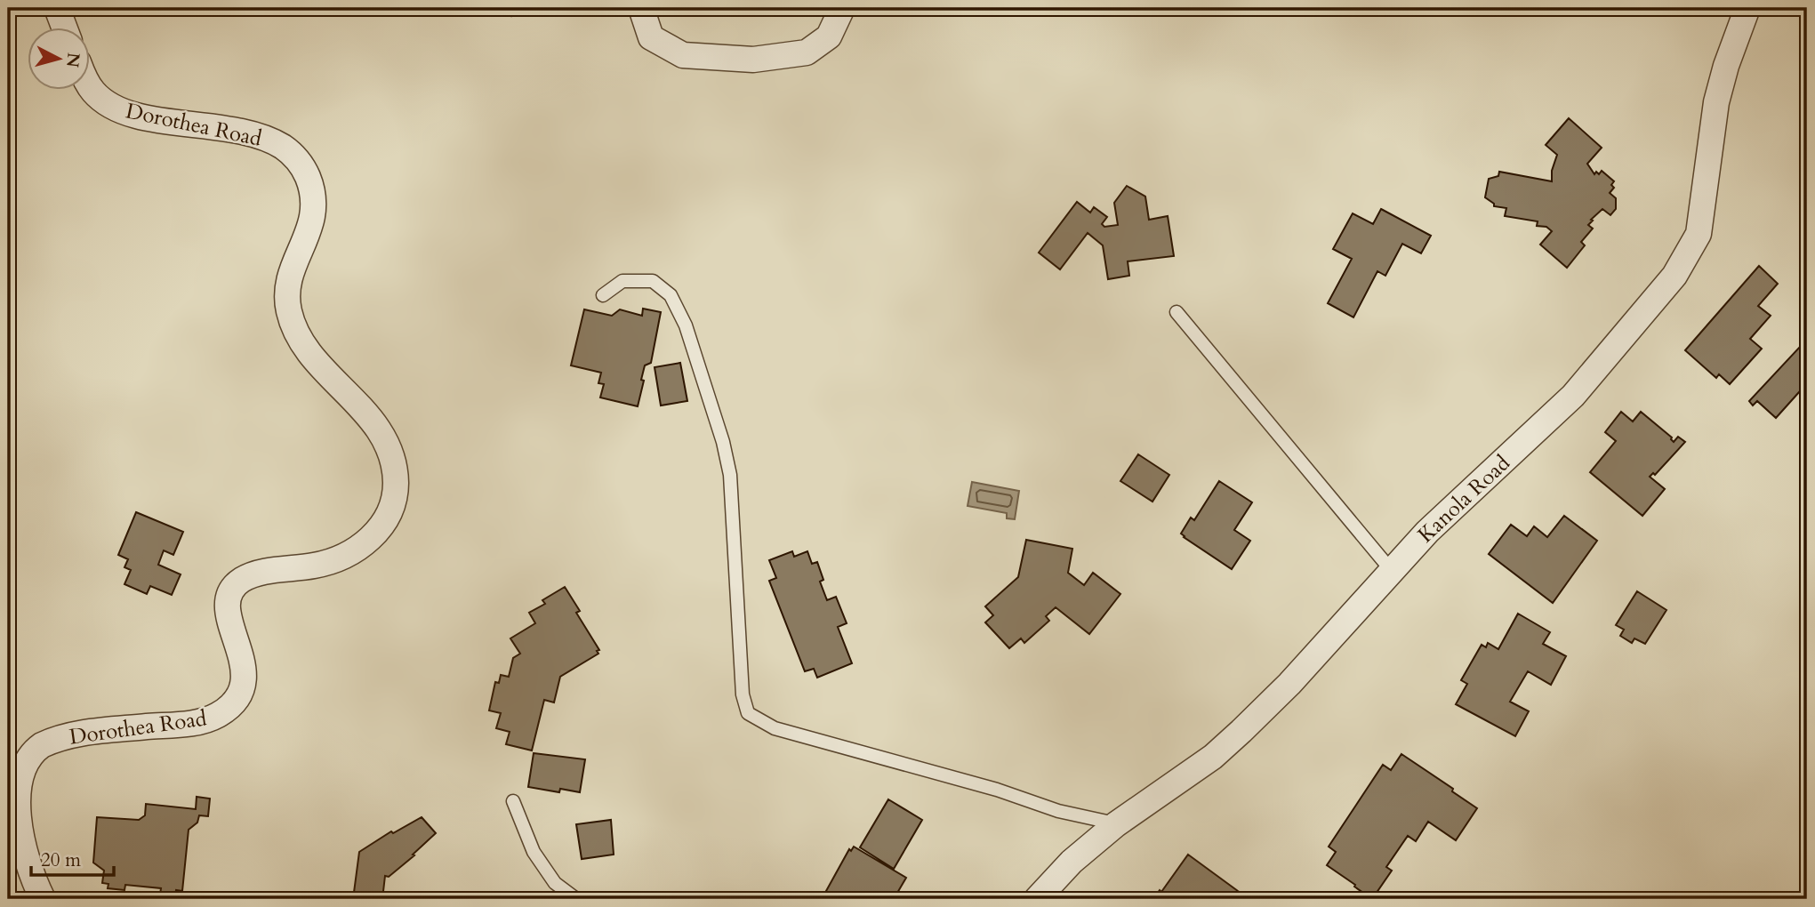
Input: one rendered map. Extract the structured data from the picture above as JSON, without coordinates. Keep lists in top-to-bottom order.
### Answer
{
  "streets": {
    "street": ["Dorothea Road", "Kanola Road"]
  },
  "scale_bar": "20 m",
  "north": "right"
}
